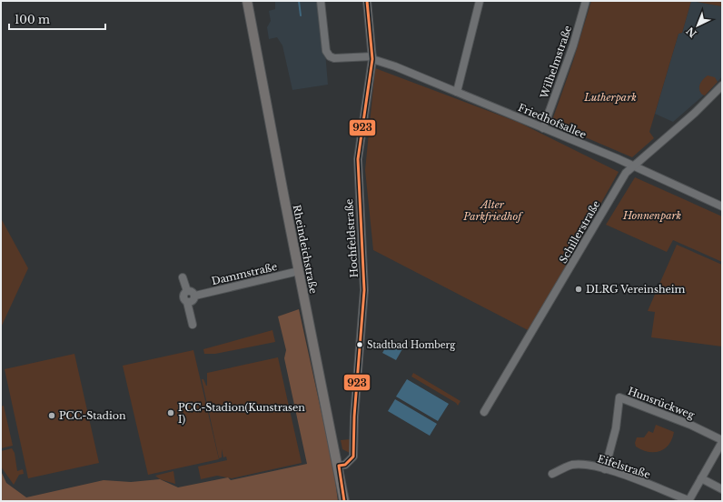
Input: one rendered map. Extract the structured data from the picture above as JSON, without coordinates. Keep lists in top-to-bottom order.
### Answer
{
  "streets": {
    "main road": ["Rheindeichstraße"],
    "street": [
      "Wilhelmstraße",
      "Friedhofsallee",
      "Schillerstraße",
      "Hochfeldstraße",
      "Dammstraße",
      "Hunsrückweg",
      "Eifelstraße"
    ]
  },
  "crossings": [
    ["Wilhelmstraße", "Friedhofsallee"],
    ["Friedhofsallee", "Schillerstraße"],
    ["Friedhofsallee", "Hochfeldstraße"],
    ["Hochfeldstraße", "Rheindeichstraße"],
    ["Rheindeichstraße", "Dammstraße"],
    ["Hunsrückweg", "Eifelstraße"]
  ],
  "parks": ["Lutherpark", "Alter Parkfriedhof", "Honnenpark"],
  "places": [
    "DLRG Vereinsheim",
    "Stadtbad Homberg",
    "PCC-Stadion(Kunstrasen I)",
    "PCC-Stadion"
  ],
  "lines": ["transit line 923"],
  "scale_bar": "100 m",
  "north": "bottom left"
}
